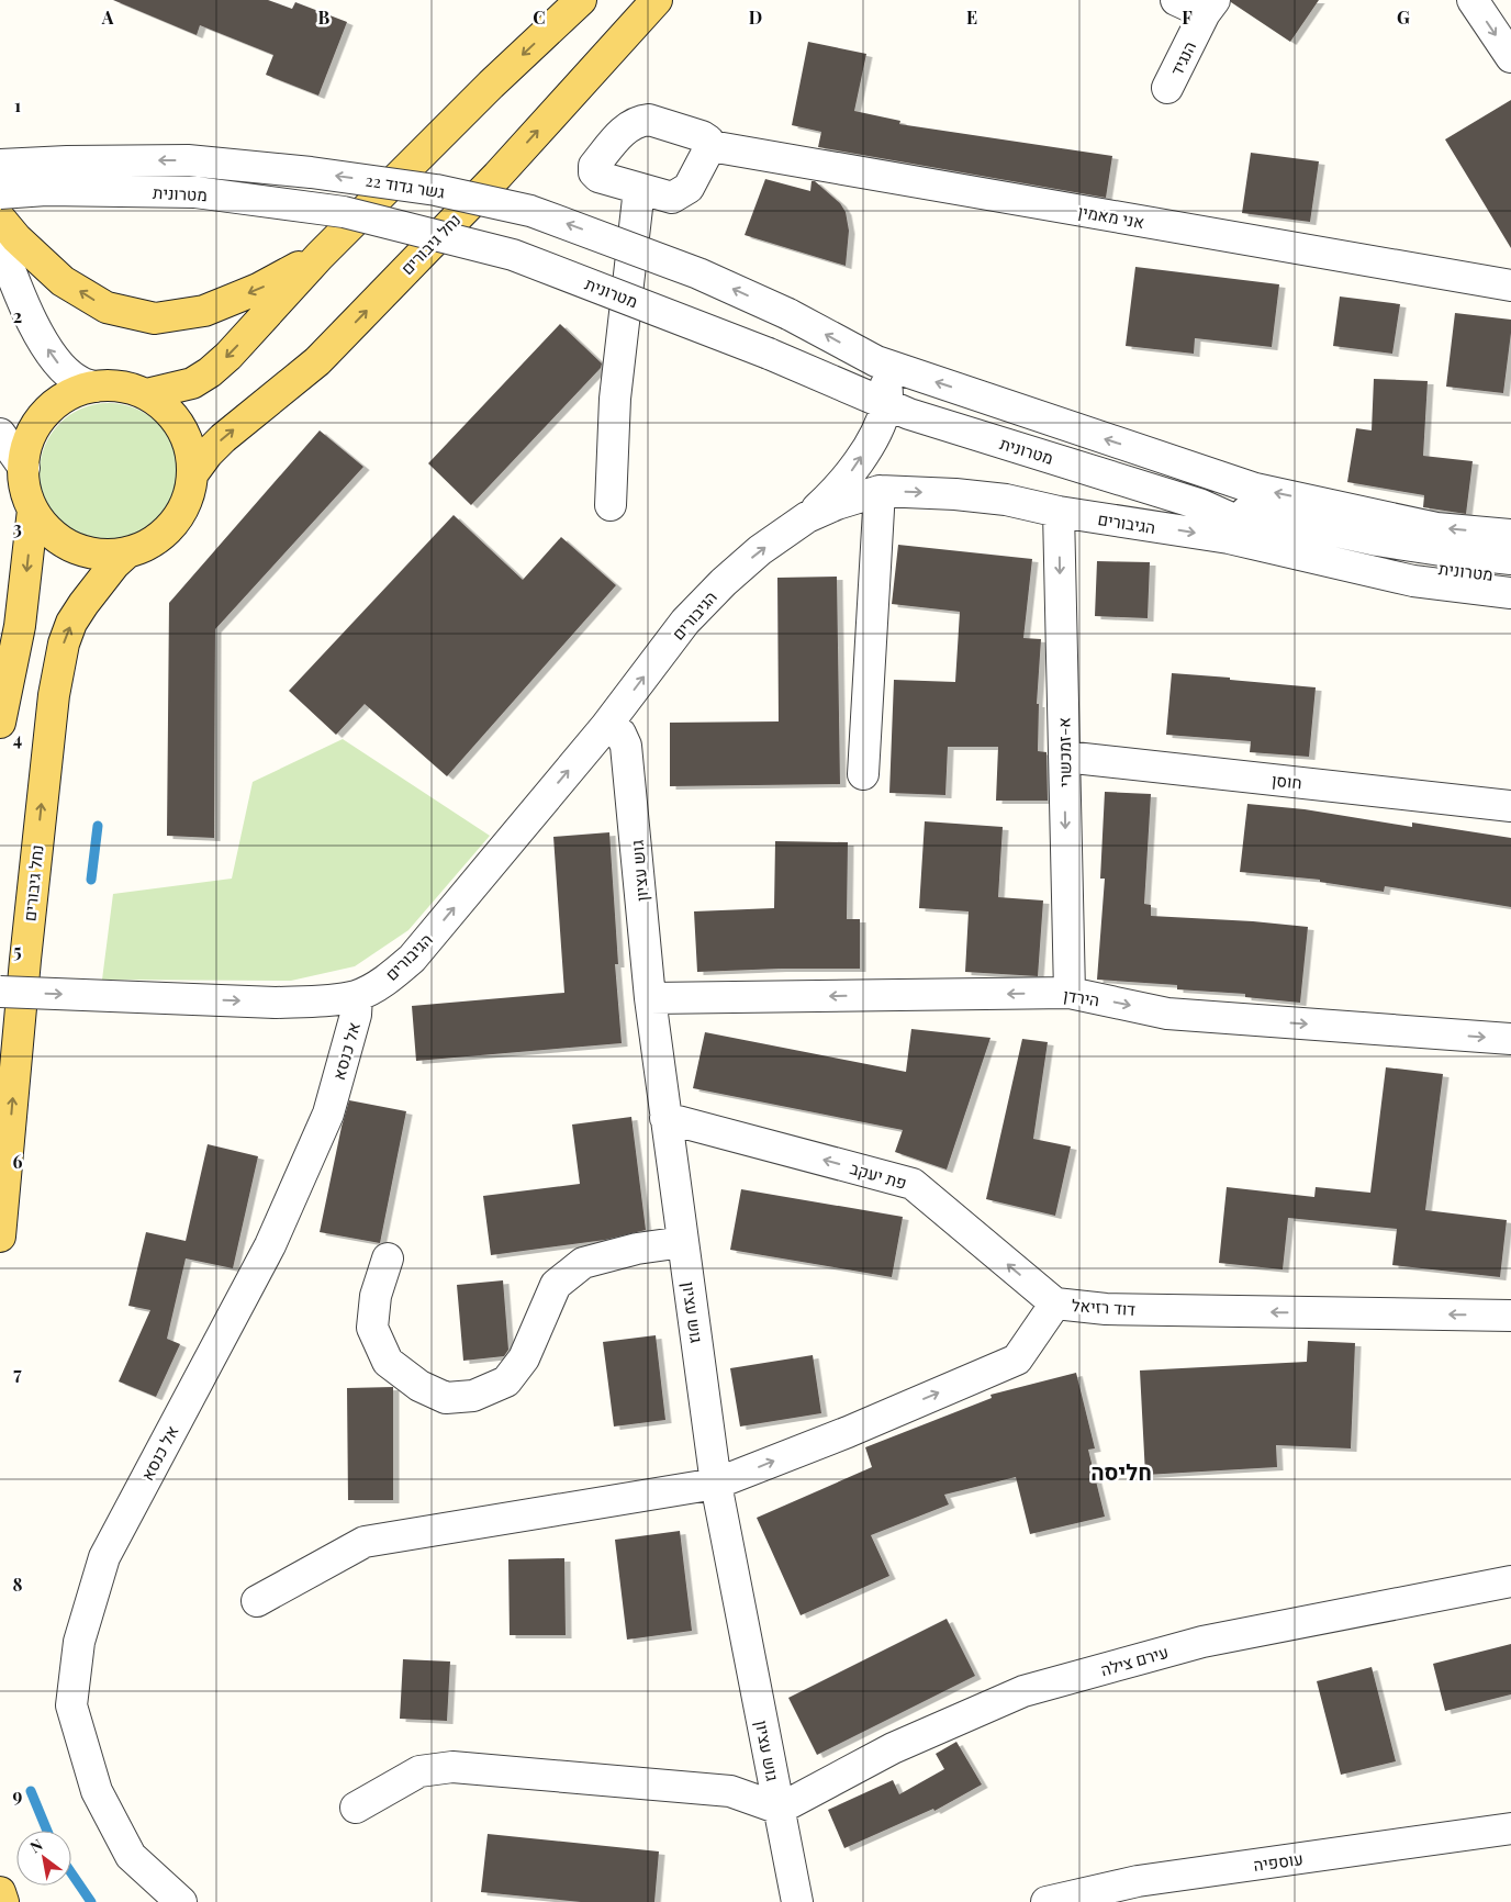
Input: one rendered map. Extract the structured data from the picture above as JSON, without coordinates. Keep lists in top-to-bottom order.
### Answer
{
  "streets": {
    "main road": ["נחל גיבורים"],
    "street": [
      "הנגיד",
      "גשר גדוד 22",
      "מטרונית",
      "אני מאמין",
      "הגיבורים",
      "א-זמכשרי",
      "חוסן",
      "גוש עציון",
      "הירדן",
      "אל כנסא",
      "פת יעקב",
      "דוד רזיאל",
      "עירם צילה",
      "עוספיה"
    ]
  },
  "crossings": [
    ["הגיבורים", "א-זמכשרי"],
    ["הגיבורים", "גוש עציון"],
    ["הגיבורים", "אל כנסא"],
    ["א-זמכשרי", "חוסן"],
    ["א-זמכשרי", "הירדן"],
    ["גוש עציון", "הירדן"],
    ["גוש עציון", "פת יעקב"],
    ["גוש עציון", "דוד רזיאל"],
    ["גוש עציון", "עירם צילה"],
    ["פת יעקב", "דוד רזיאל"]
  ],
  "one_way": ["גשר גדוד 22", "הגיבורים", "פת יעקב"],
  "districts": ["חליסה"],
  "north": "top left",
  "grid": {
    "columns": [
      "A",
      "B",
      "C",
      "D",
      "E",
      "F",
      "G"
    ],
    "rows": [
      "1",
      "2",
      "3",
      "4",
      "5",
      "6",
      "7",
      "8",
      "9"
    ]
  }
}
